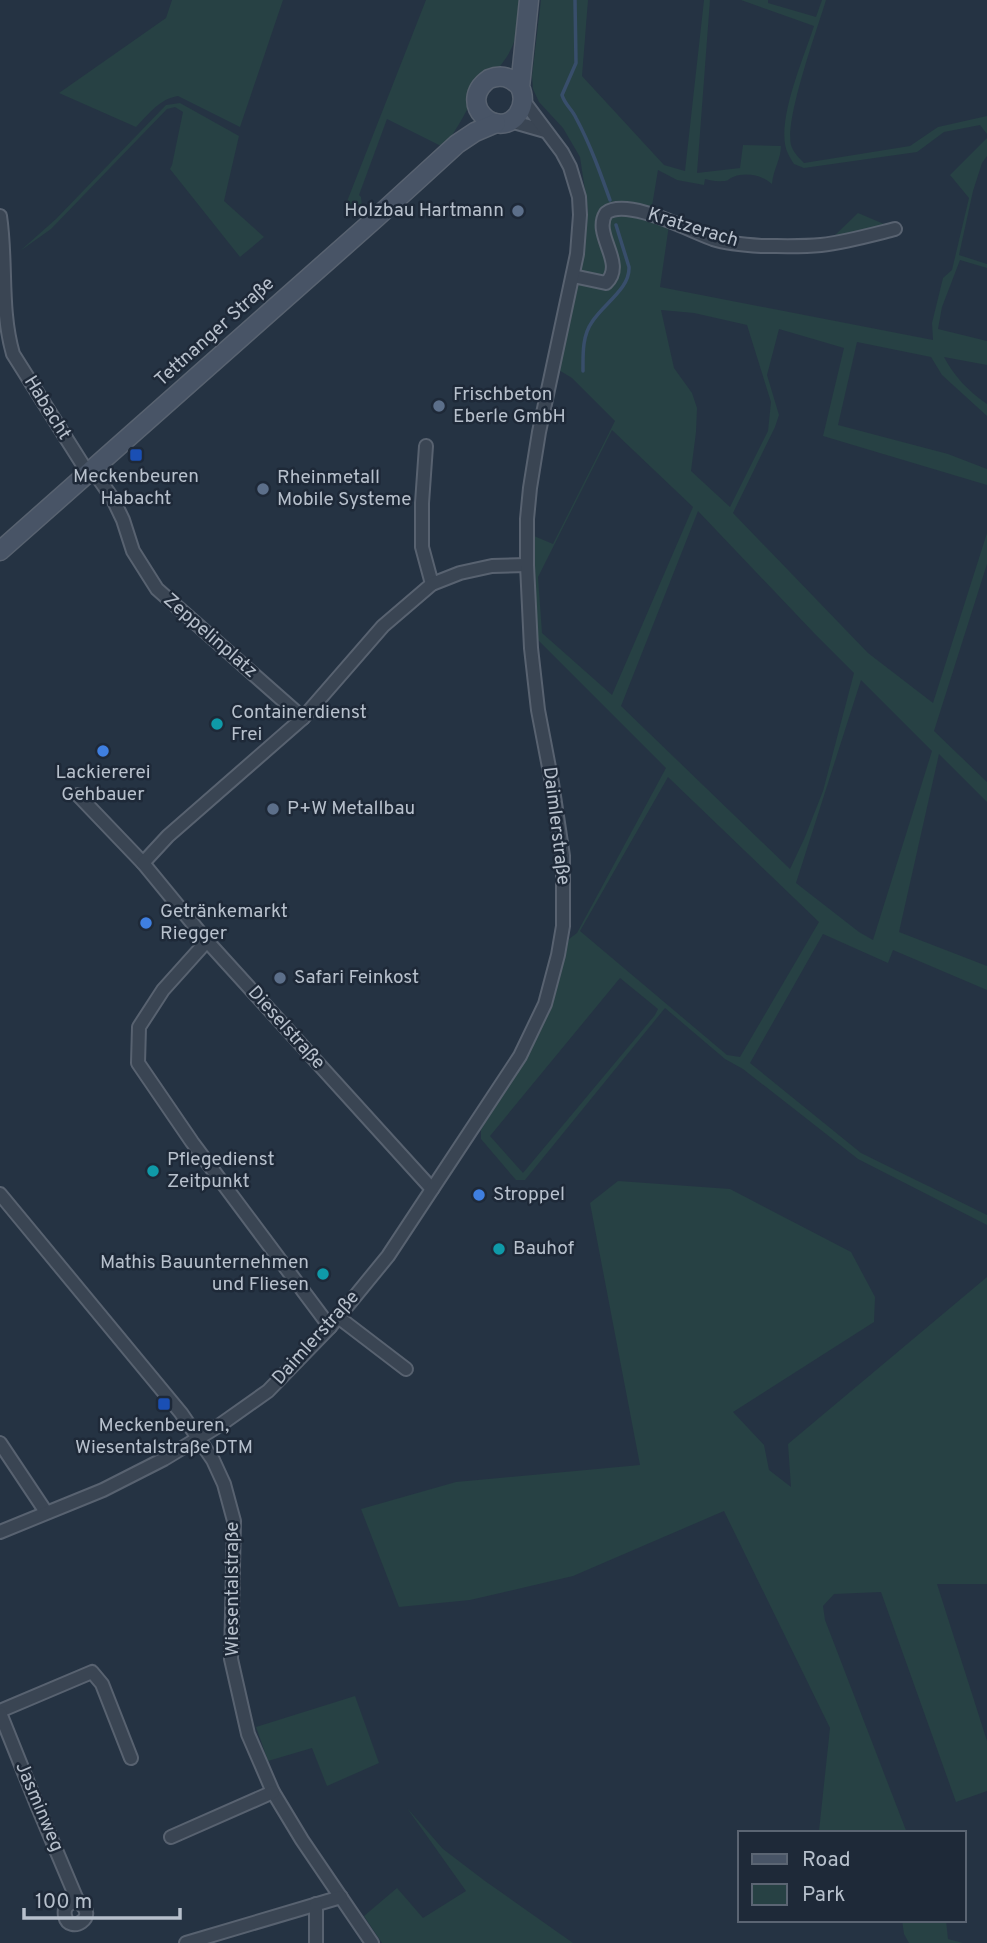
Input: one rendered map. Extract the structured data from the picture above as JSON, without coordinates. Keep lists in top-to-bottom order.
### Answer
{
  "streets": {
    "main road": ["Tettnanger Straße"],
    "street": [
      "Kratzerach",
      "Habacht",
      "Zeppelinplatz",
      "Daimlerstraße",
      "Dieselstraße",
      "Wiesentalstraße",
      "Jasminweg"
    ]
  },
  "crossings": [
    ["Kratzerach", "Daimlerstraße"],
    ["Tettnanger Straße", "Habacht"],
    ["Tettnanger Straße", "Zeppelinplatz"],
    ["Tettnanger Straße", "Daimlerstraße"],
    ["Habacht", "Zeppelinplatz"],
    ["Daimlerstraße", "Dieselstraße"],
    ["Daimlerstraße", "Wiesentalstraße"]
  ],
  "places": {
    "other": [
      "Holzbau Hartmann",
      "Frischbeton Eberle GmbH",
      "Rheinmetall Mobile Systeme",
      "Containerdienst Frei",
      "Lackiererei Gehbauer",
      "P+W Metallbau",
      "Getränkemarkt Riegger",
      "Safari Feinkost",
      "Pflegedienst Zeitpunkt",
      "Stroppel",
      "Bauhof",
      "Mathis Bauunternehmen und Fliesen"
    ],
    "transit": ["Meckenbeuren Habacht", "Meckenbeuren, Wiesentalstraße DTM"]
  },
  "legend": ["Road", "Park"],
  "scale_bar": "100 m"
}
